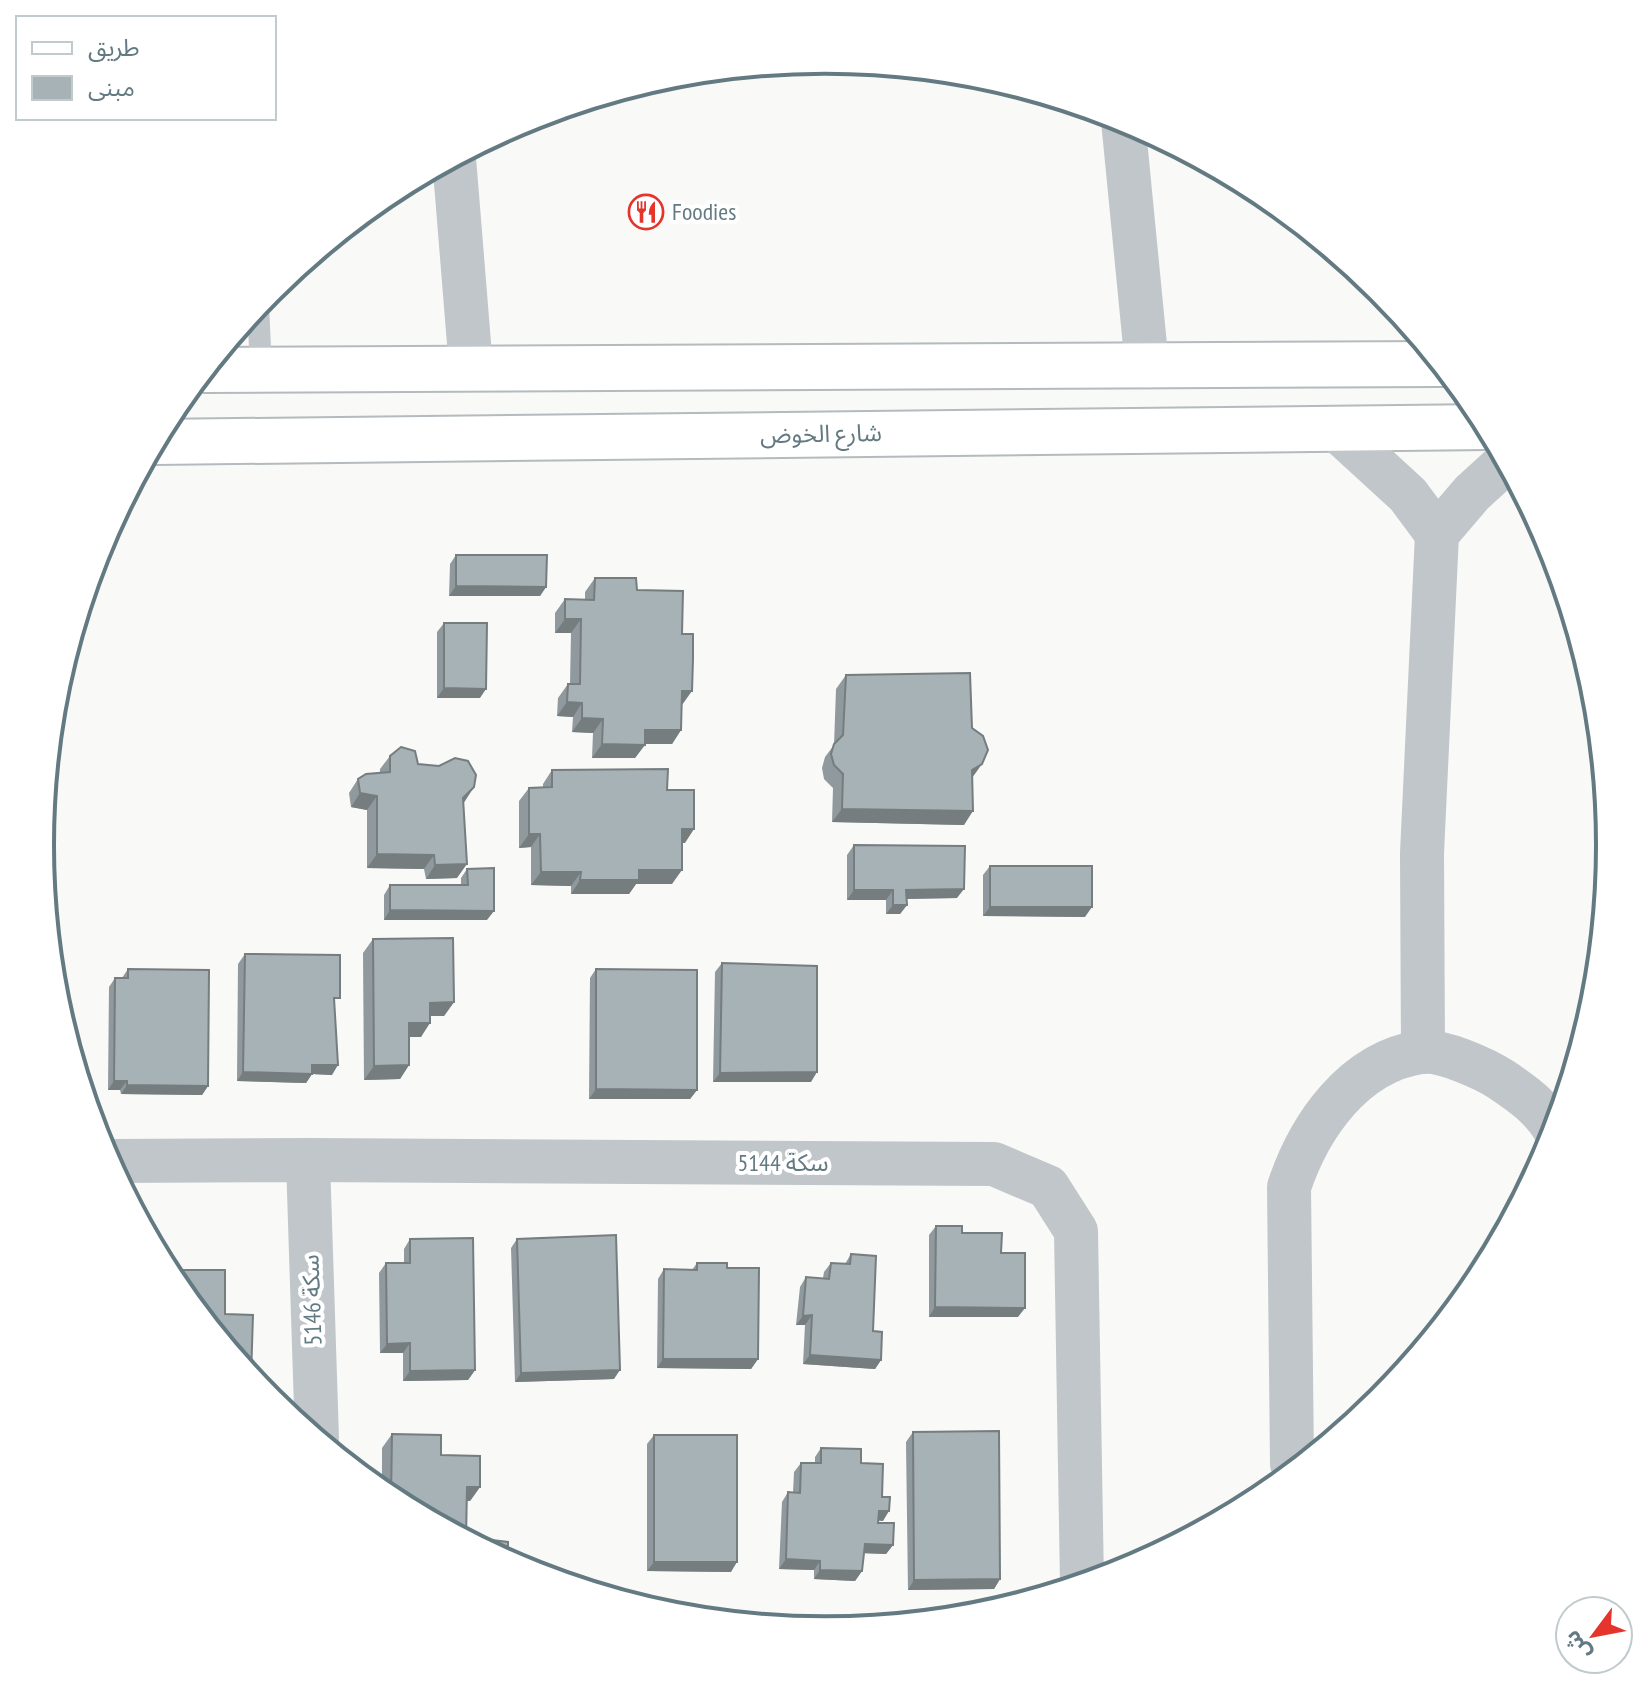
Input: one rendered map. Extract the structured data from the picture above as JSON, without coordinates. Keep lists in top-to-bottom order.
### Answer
{
  "streets": {
    "main road": ["شارع الخوض"],
    "street": ["سكة 5144", "سكة 5146"]
  },
  "crossings": [
    ["سكة 5144", "سكة 5146"]
  ],
  "places": {
    "restaurant": ["Foodies"]
  },
  "legend": ["طريق", "مبنى"],
  "north": "bottom left"
}
